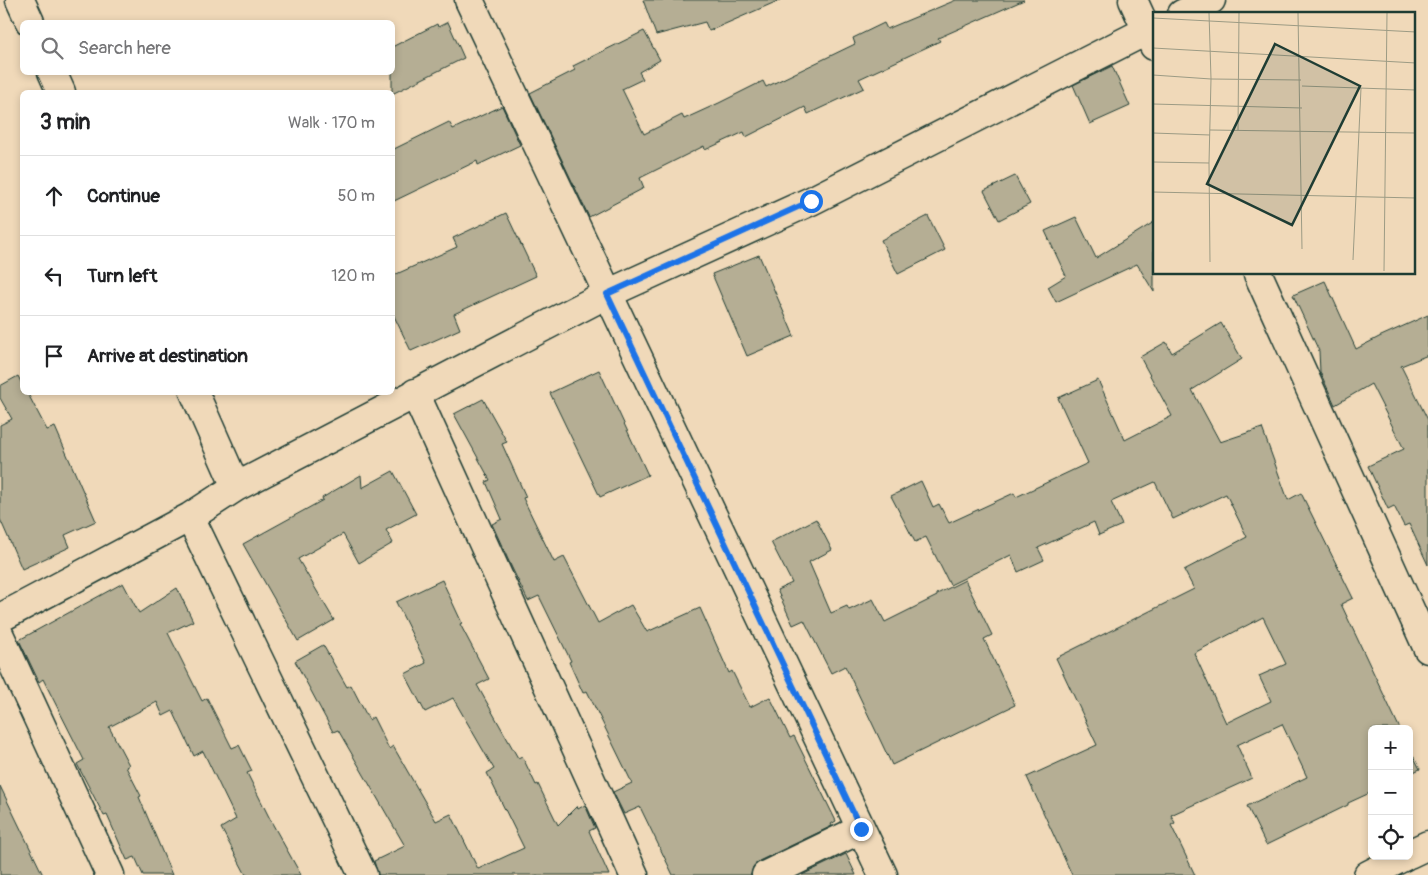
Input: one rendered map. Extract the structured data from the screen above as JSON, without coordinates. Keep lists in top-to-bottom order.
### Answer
{
  "page": {
    "search": "Search here",
    "heading": ["3 min", "Walk · 170 m"],
    "list": [
      ["Continue", "50 m"],
      ["Turn left", "120 m"],
      "Arrive at destination"
    ],
    "map_buttons": ["+", "−"]
  }
}
